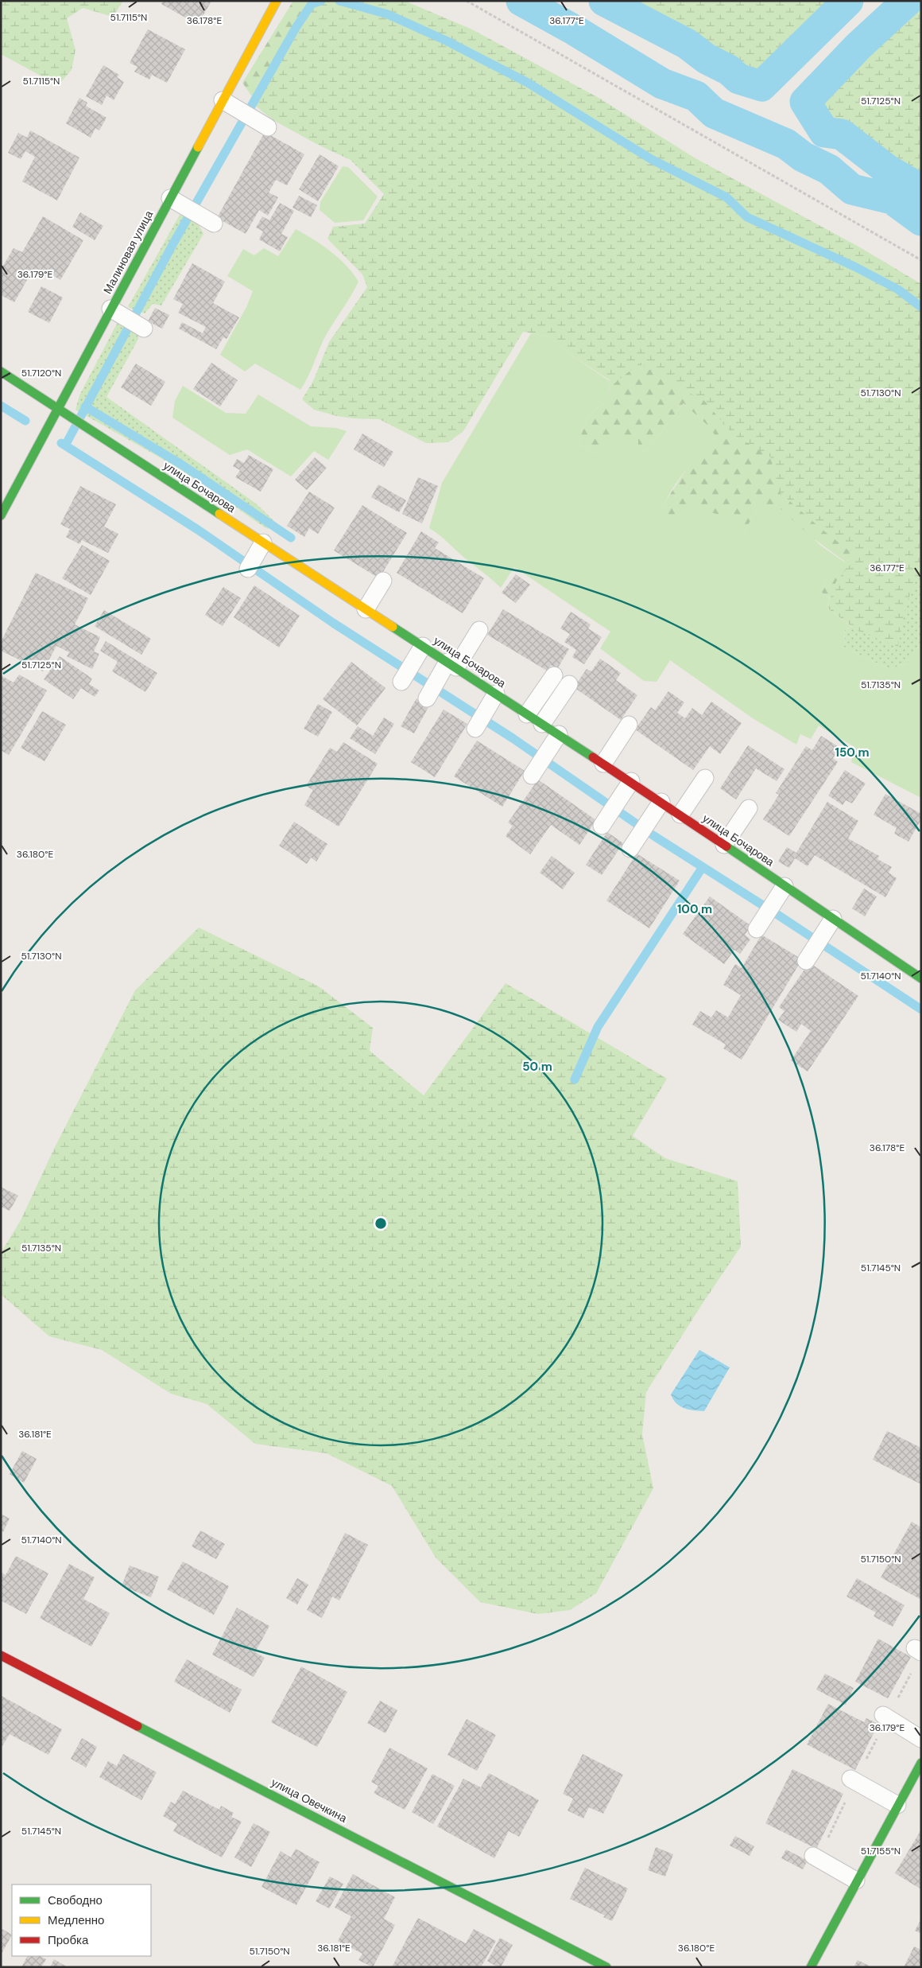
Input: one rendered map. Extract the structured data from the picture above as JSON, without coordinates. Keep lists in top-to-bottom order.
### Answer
{
  "streets": {
    "street": ["Малиновая улица", "улица Бочарова", "улица Овечкина"]
  },
  "crossings": [
    ["Малиновая улица", "улица Бочарова"]
  ],
  "legend": ["Свободно", "Медленно", "Пробка"],
  "coordinates": [
    "51.7115°N",
    "36.178°E",
    "36.177°E",
    "51.7125°N",
    "36.179°E",
    "51.7120°N",
    "51.7130°N",
    "51.7135°N",
    "36.180°E",
    "51.7140°N",
    "51.7145°N",
    "36.181°E",
    "51.7150°N",
    "51.7155°N"
  ],
  "rings": ["150 m", "100 m", "50 m"]
}
